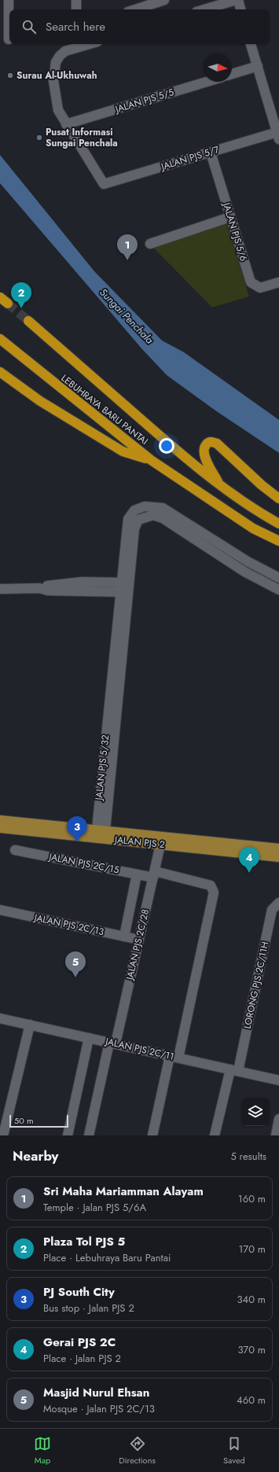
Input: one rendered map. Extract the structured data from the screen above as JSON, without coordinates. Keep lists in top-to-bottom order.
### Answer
{
  "streets": {
    "highway": ["LEBUHRAYA BARU PANTAI"],
    "main road": ["JALAN PJS 2"],
    "street": [
      "JALAN PJS 5/5",
      "JALAN PJS 5/7",
      "JALAN PJS 5/6",
      "JALAN PJS 5/32",
      "JALAN PJS 2C/15",
      "JALAN PJS 2C/13",
      "JALAN PJS 2C/28",
      "LORONG PJS 2C/11H",
      "JALAN PJS 2C/11"
    ]
  },
  "crossings": [
    ["JALAN PJS 5/5", "JALAN PJS 5/7"],
    ["JALAN PJS 5/7", "JALAN PJS 5/6"],
    ["JALAN PJS 5/32", "JALAN PJS 2"],
    ["JALAN PJS 2", "JALAN PJS 2C/28"],
    ["JALAN PJS 2C/15", "JALAN PJS 2C/28"],
    ["JALAN PJS 2C/15", "JALAN PJS 2C/11"],
    ["JALAN PJS 2C/13", "JALAN PJS 2C/28"],
    ["JALAN PJS 2C/28", "JALAN PJS 2C/11"],
    ["LORONG PJS 2C/11H", "JALAN PJS 2C/11"]
  ],
  "water": ["Sungai Penchala"],
  "places": ["Surau Al-Ukhuwah", "Pusat Informasi Sungai Penchala"],
  "scale_bar": "50 m",
  "north": "right",
  "page": {
    "search": "Search here",
    "pins": [
      "1",
      "2",
      "3",
      "4",
      "5"
    ],
    "scale": "50 m",
    "heading": ["Nearby", "5 results"],
    "list": [
      {
        "mark": "1",
        "name": "Sri Maha Mariamman Alayam",
        "note": "Temple · Jalan PJS 5/6A",
        "value": "160 m"
      },
      {
        "mark": "2",
        "name": "Plaza Tol PJS 5",
        "note": "Place · Lebuhraya Baru Pantai",
        "value": "170 m"
      },
      {
        "mark": "3",
        "name": "PJ South City",
        "note": "Bus stop · Jalan PJS 2",
        "value": "340 m"
      },
      {
        "mark": "4",
        "name": "Gerai PJS 2C",
        "note": "Place · Jalan PJS 2",
        "value": "370 m"
      },
      {
        "mark": "5",
        "name": "Masjid Nurul Ehsan",
        "note": "Mosque · Jalan PJS 2C/13",
        "value": "460 m"
      }
    ],
    "nav": ["Map", "Directions", "Saved"]
  }
}
